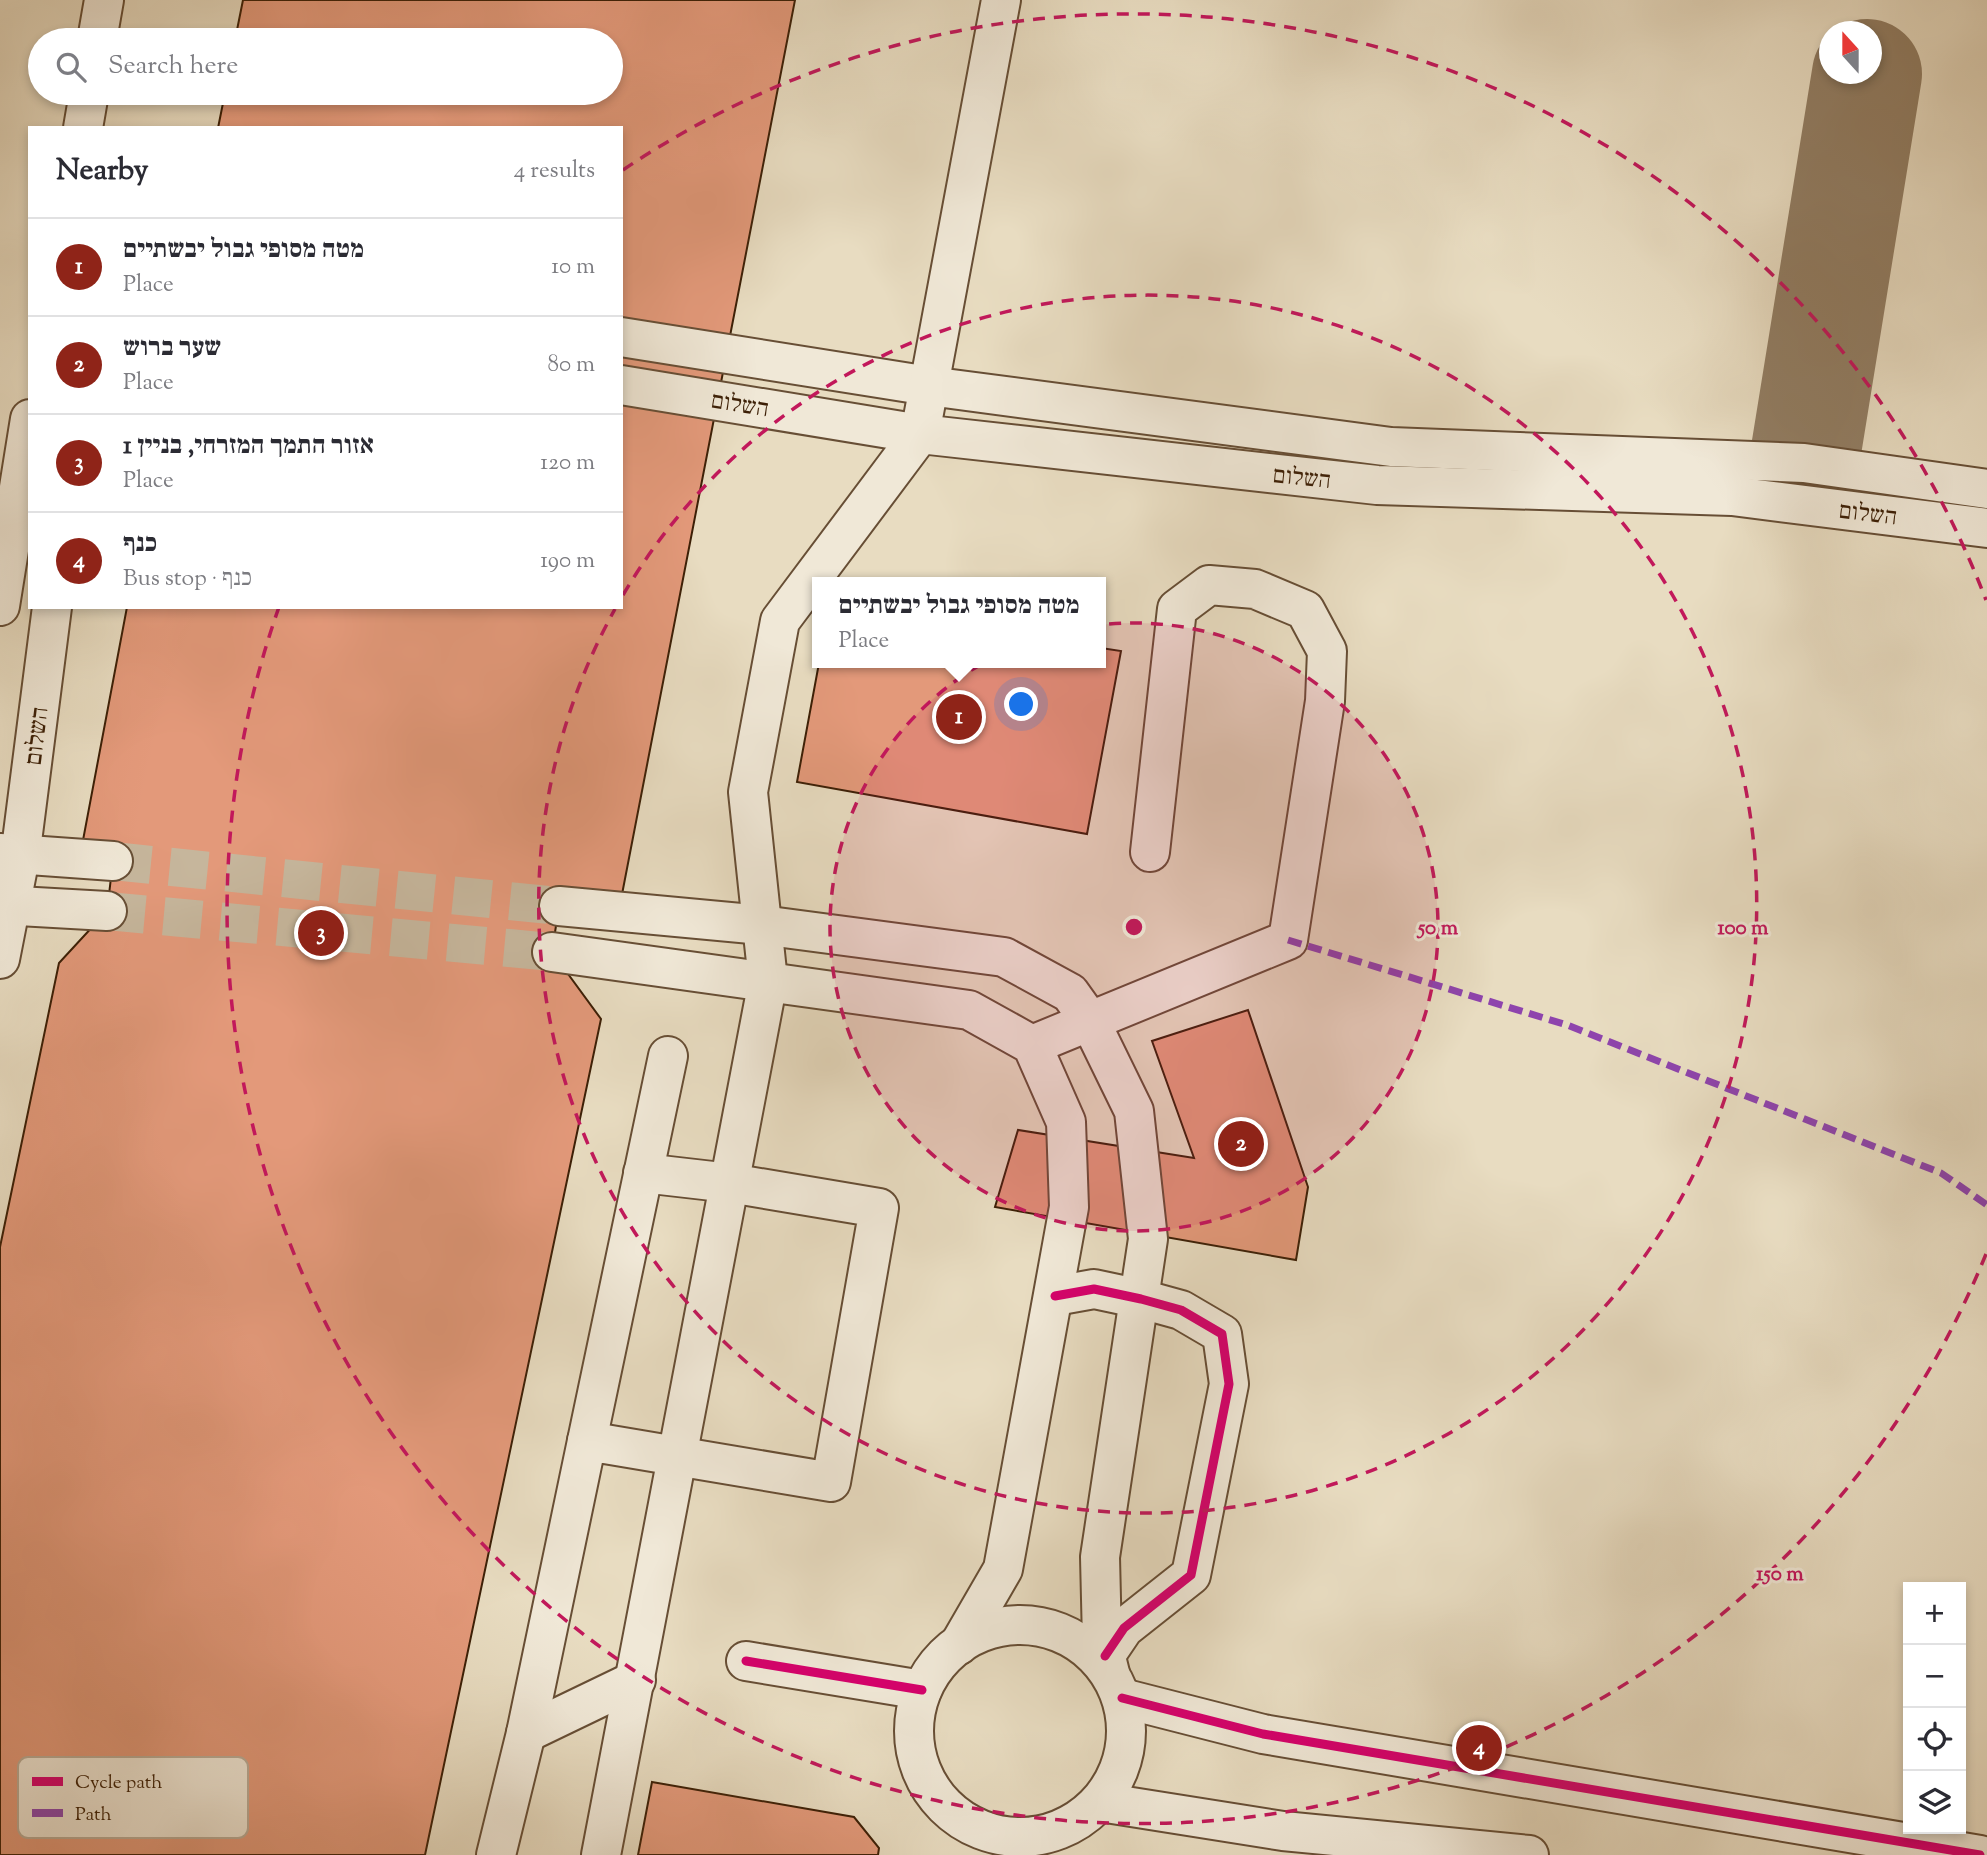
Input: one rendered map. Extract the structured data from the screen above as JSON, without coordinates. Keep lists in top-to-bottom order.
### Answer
{
  "streets": {
    "street": ["השלום"]
  },
  "legend": ["Cycle path", "Path"],
  "north": "top",
  "page": {
    "search": "Search here",
    "heading": ["Nearby", "4 results"],
    "list": [
      {
        "mark": "1",
        "name": "מטה מסופי גבול יבשתיים",
        "note": "Place",
        "value": "10 m"
      },
      {
        "mark": "2",
        "name": "שער ברוש",
        "note": "Place",
        "value": "80 m"
      },
      {
        "mark": "3",
        "name": "אזור התמך המזרחי, בניין 1",
        "note": "Place",
        "value": "120 m"
      },
      {
        "mark": "4",
        "name": "כנף",
        "note": "Bus stop · כנף",
        "value": "190 m"
      }
    ],
    "popup": ["מטה מסופי גבול יבשתיים", "Place"],
    "pins": [
      "1",
      "3",
      "2",
      "4"
    ],
    "map_buttons": ["+", "−"]
  },
  "rings": ["50 m", "100 m", "150 m"]
}
